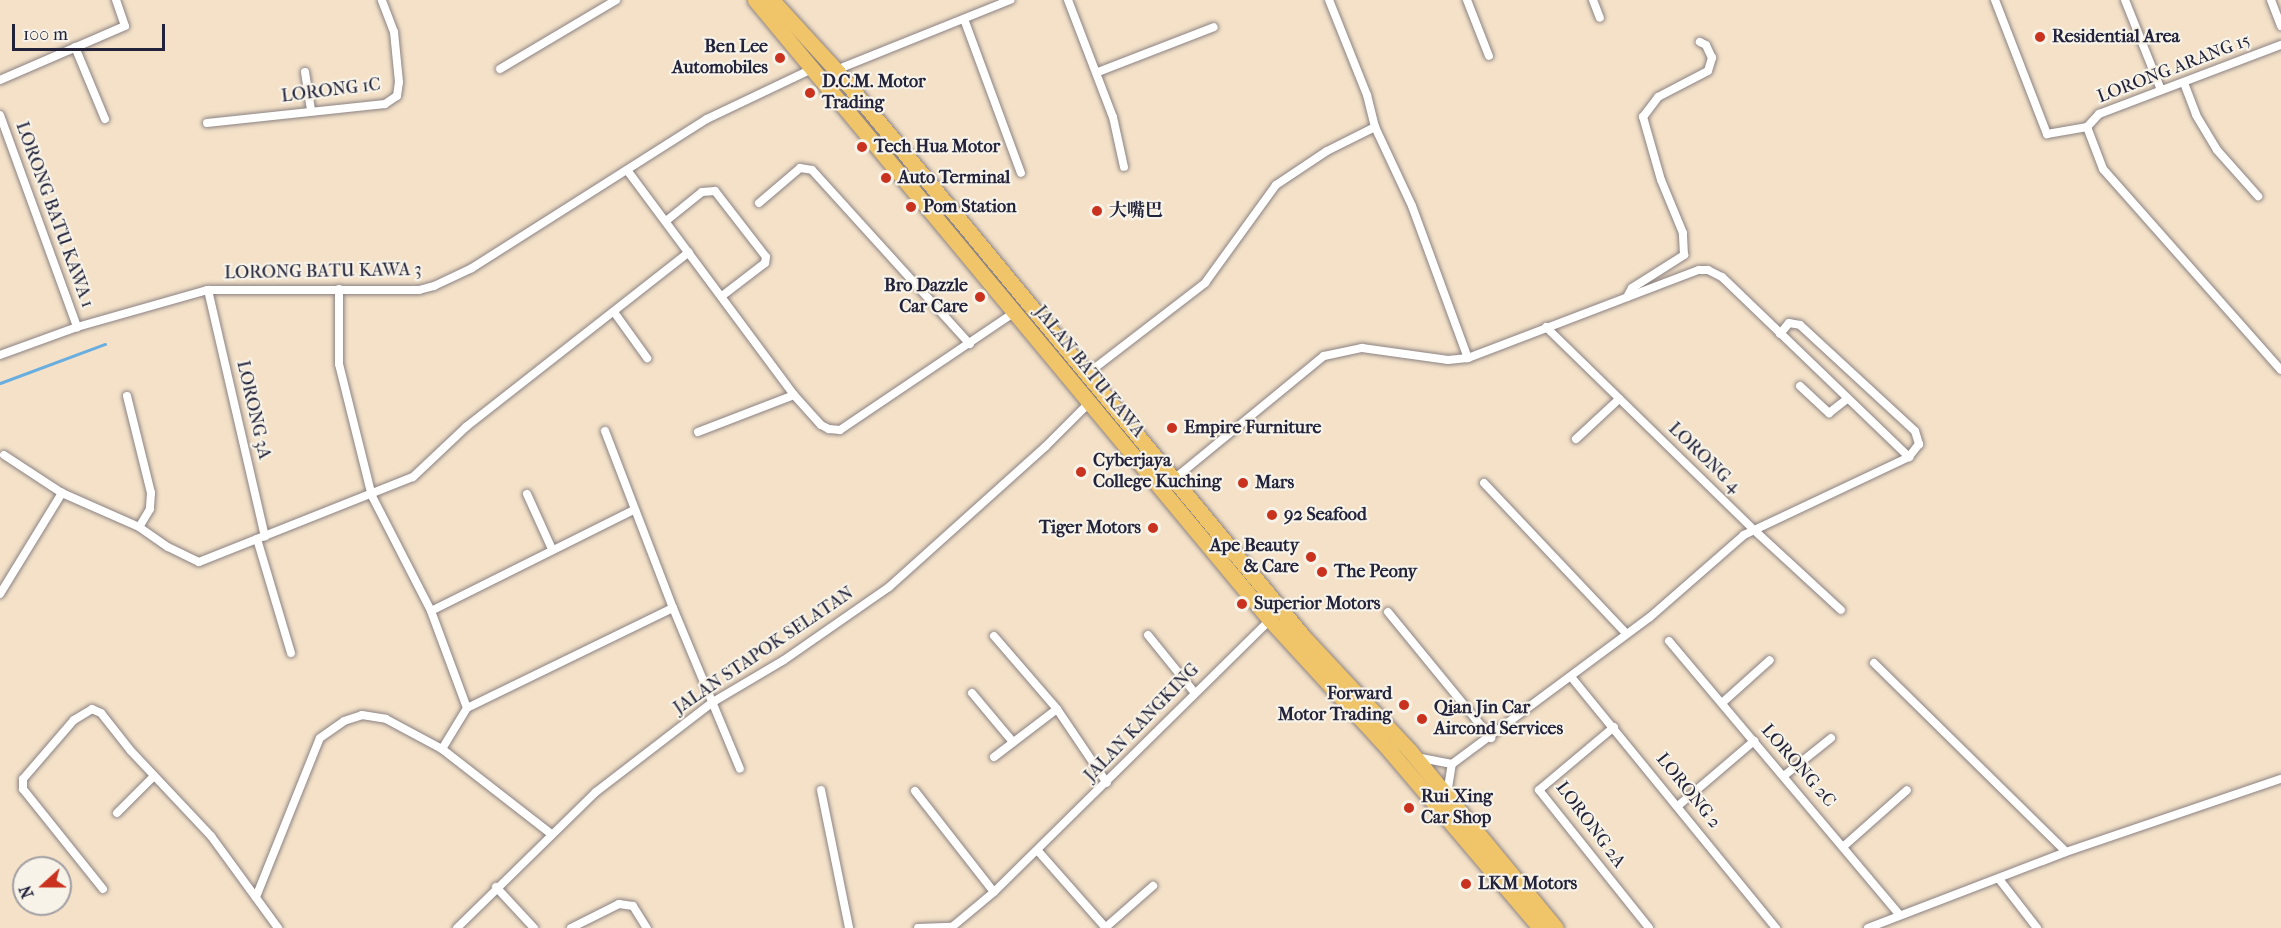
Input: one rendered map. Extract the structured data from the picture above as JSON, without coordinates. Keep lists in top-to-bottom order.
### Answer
{
  "streets": {
    "highway": ["JALAN BATU KAWA"],
    "street": [
      "LORONG ARANG 15",
      "LORONG 1C",
      "LORONG BATU KAWA 1",
      "LORONG BATU KAWA 3",
      "LORONG 3A",
      "LORONG 4",
      "JALAN STAPOK SELATAN",
      "JALAN KANGKING",
      "LORONG 2C",
      "LORONG 2",
      "LORONG 2A"
    ]
  },
  "crossings": [
    ["LORONG BATU KAWA 1", "LORONG BATU KAWA 3"],
    ["LORONG BATU KAWA 3", "JALAN BATU KAWA"],
    ["LORONG BATU KAWA 3", "LORONG 3A"],
    ["JALAN BATU KAWA", "JALAN STAPOK SELATAN"],
    ["JALAN BATU KAWA", "JALAN KANGKING"],
    ["LORONG 2", "LORONG 2A"]
  ],
  "places": [
    "Residential Area",
    "Ben Lee Automobiles",
    "D.C.M. Motor Trading",
    "Tech Hua Motor",
    "Auto Terminal",
    "Pom Station",
    "大嘴巴",
    "Bro Dazzle Car Care",
    "Empire Furniture",
    "Cyberjaya College Kuching",
    "Mars",
    "92 Seafood",
    "Tiger Motors",
    "Ape Beauty & Care",
    "The Peony",
    "Superior Motors",
    "Forward Motor Trading",
    "Qian Jin Car Aircond Services",
    "Rui Xing Car Shop",
    "LKM Motors"
  ],
  "scale_bar": "100 m",
  "north": "left"
}
